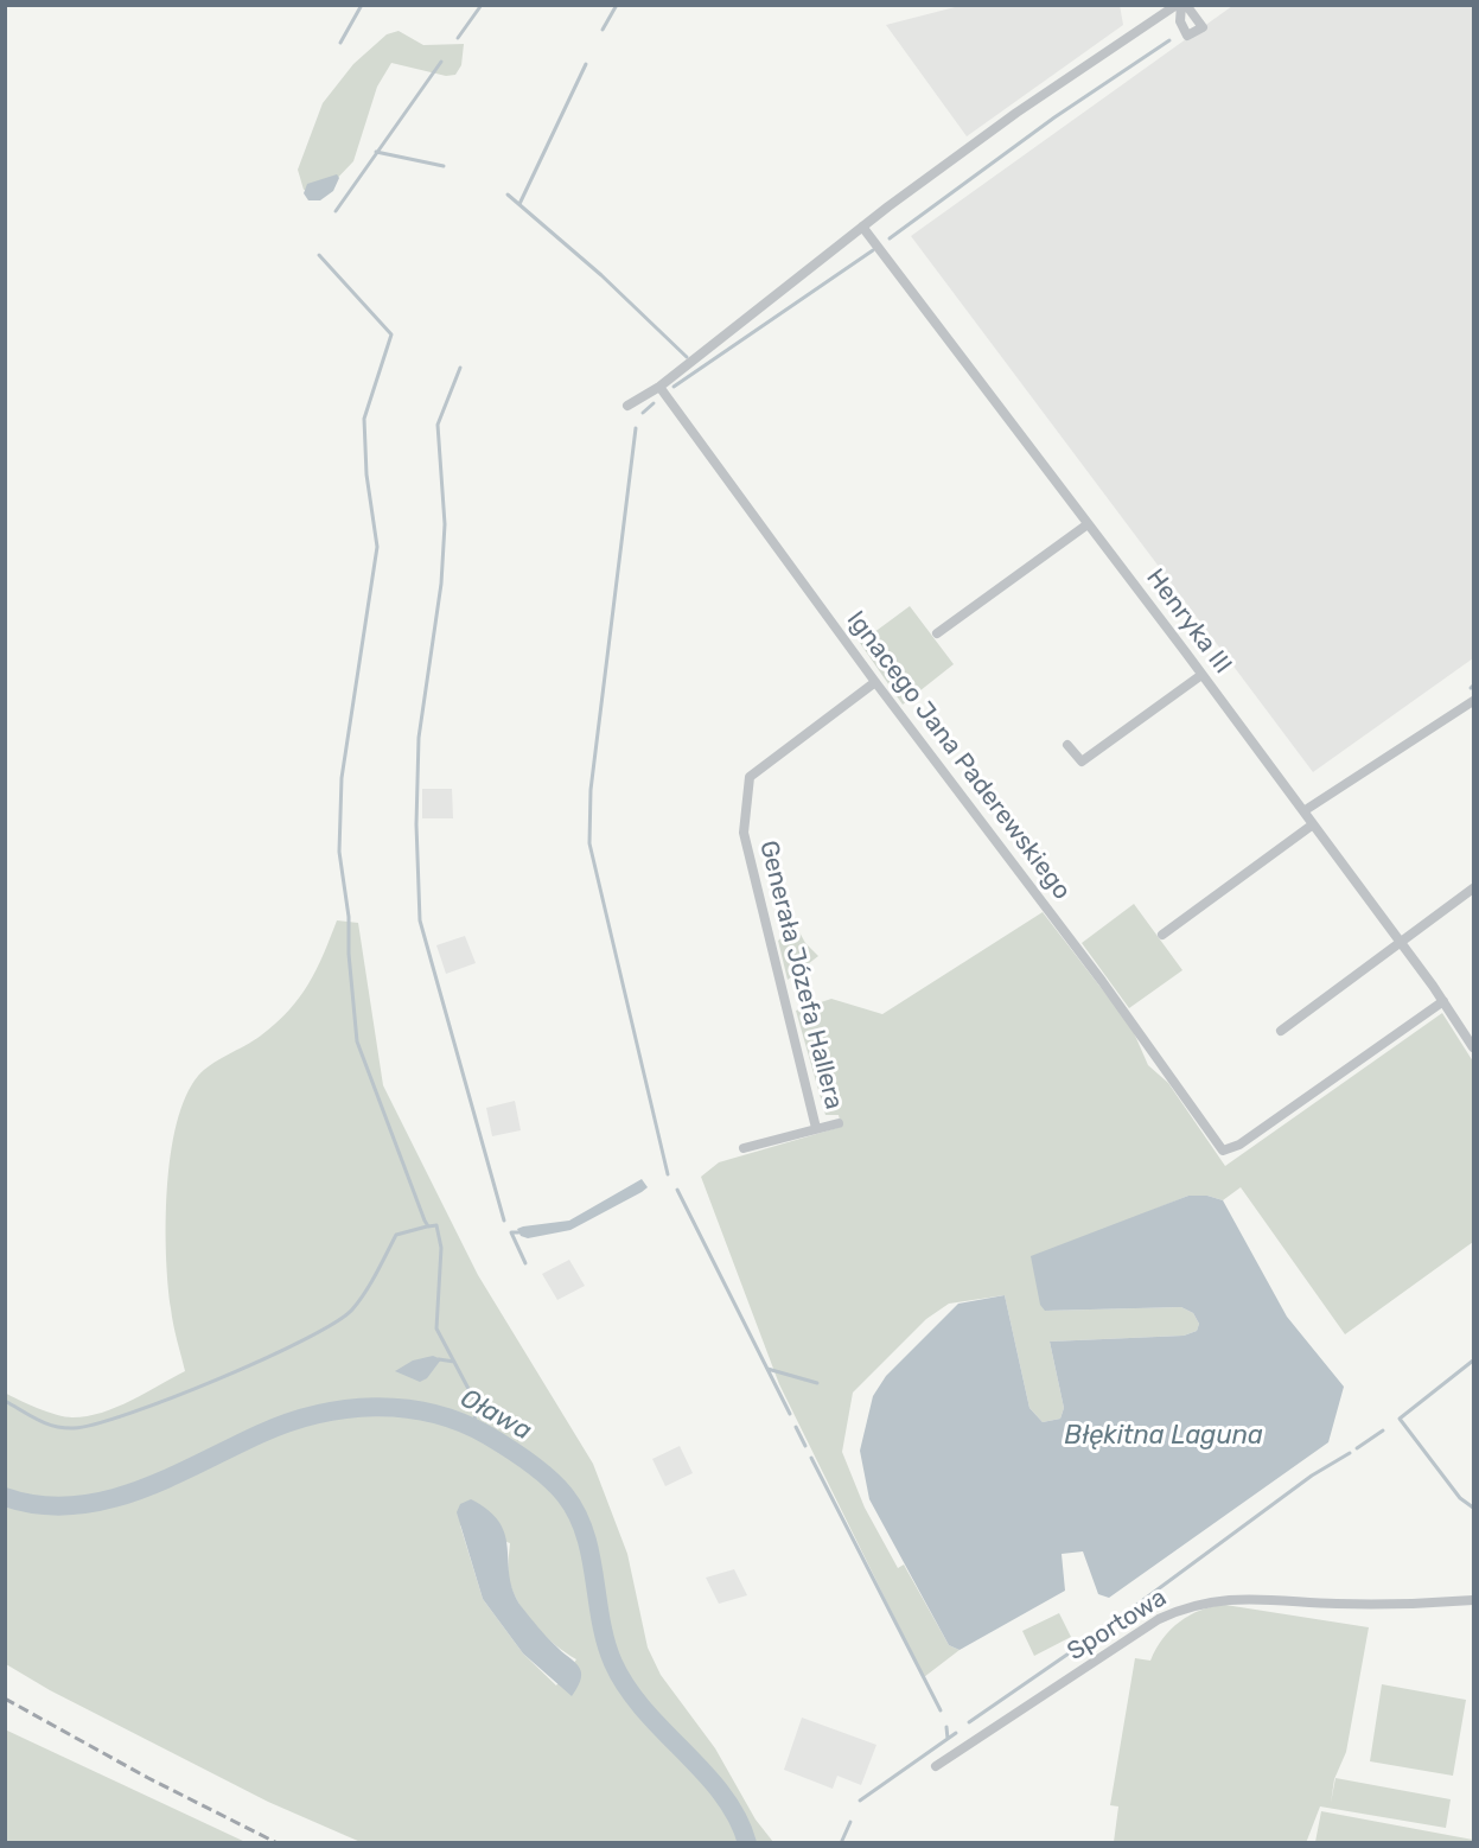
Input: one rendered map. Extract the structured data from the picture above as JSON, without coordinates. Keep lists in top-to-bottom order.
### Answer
{
  "streets": {
    "street": [
      "Henryka III",
      "Ignacego Jana Paderewskiego",
      "Generała Józefa Hallera",
      "Sportowa"
    ]
  },
  "crossings": [
    ["Henryka III", "Ignacego Jana Paderewskiego"],
    ["Ignacego Jana Paderewskiego", "Generała Józefa Hallera"]
  ],
  "water": ["Oława", "Błękitna Laguna"]
}
